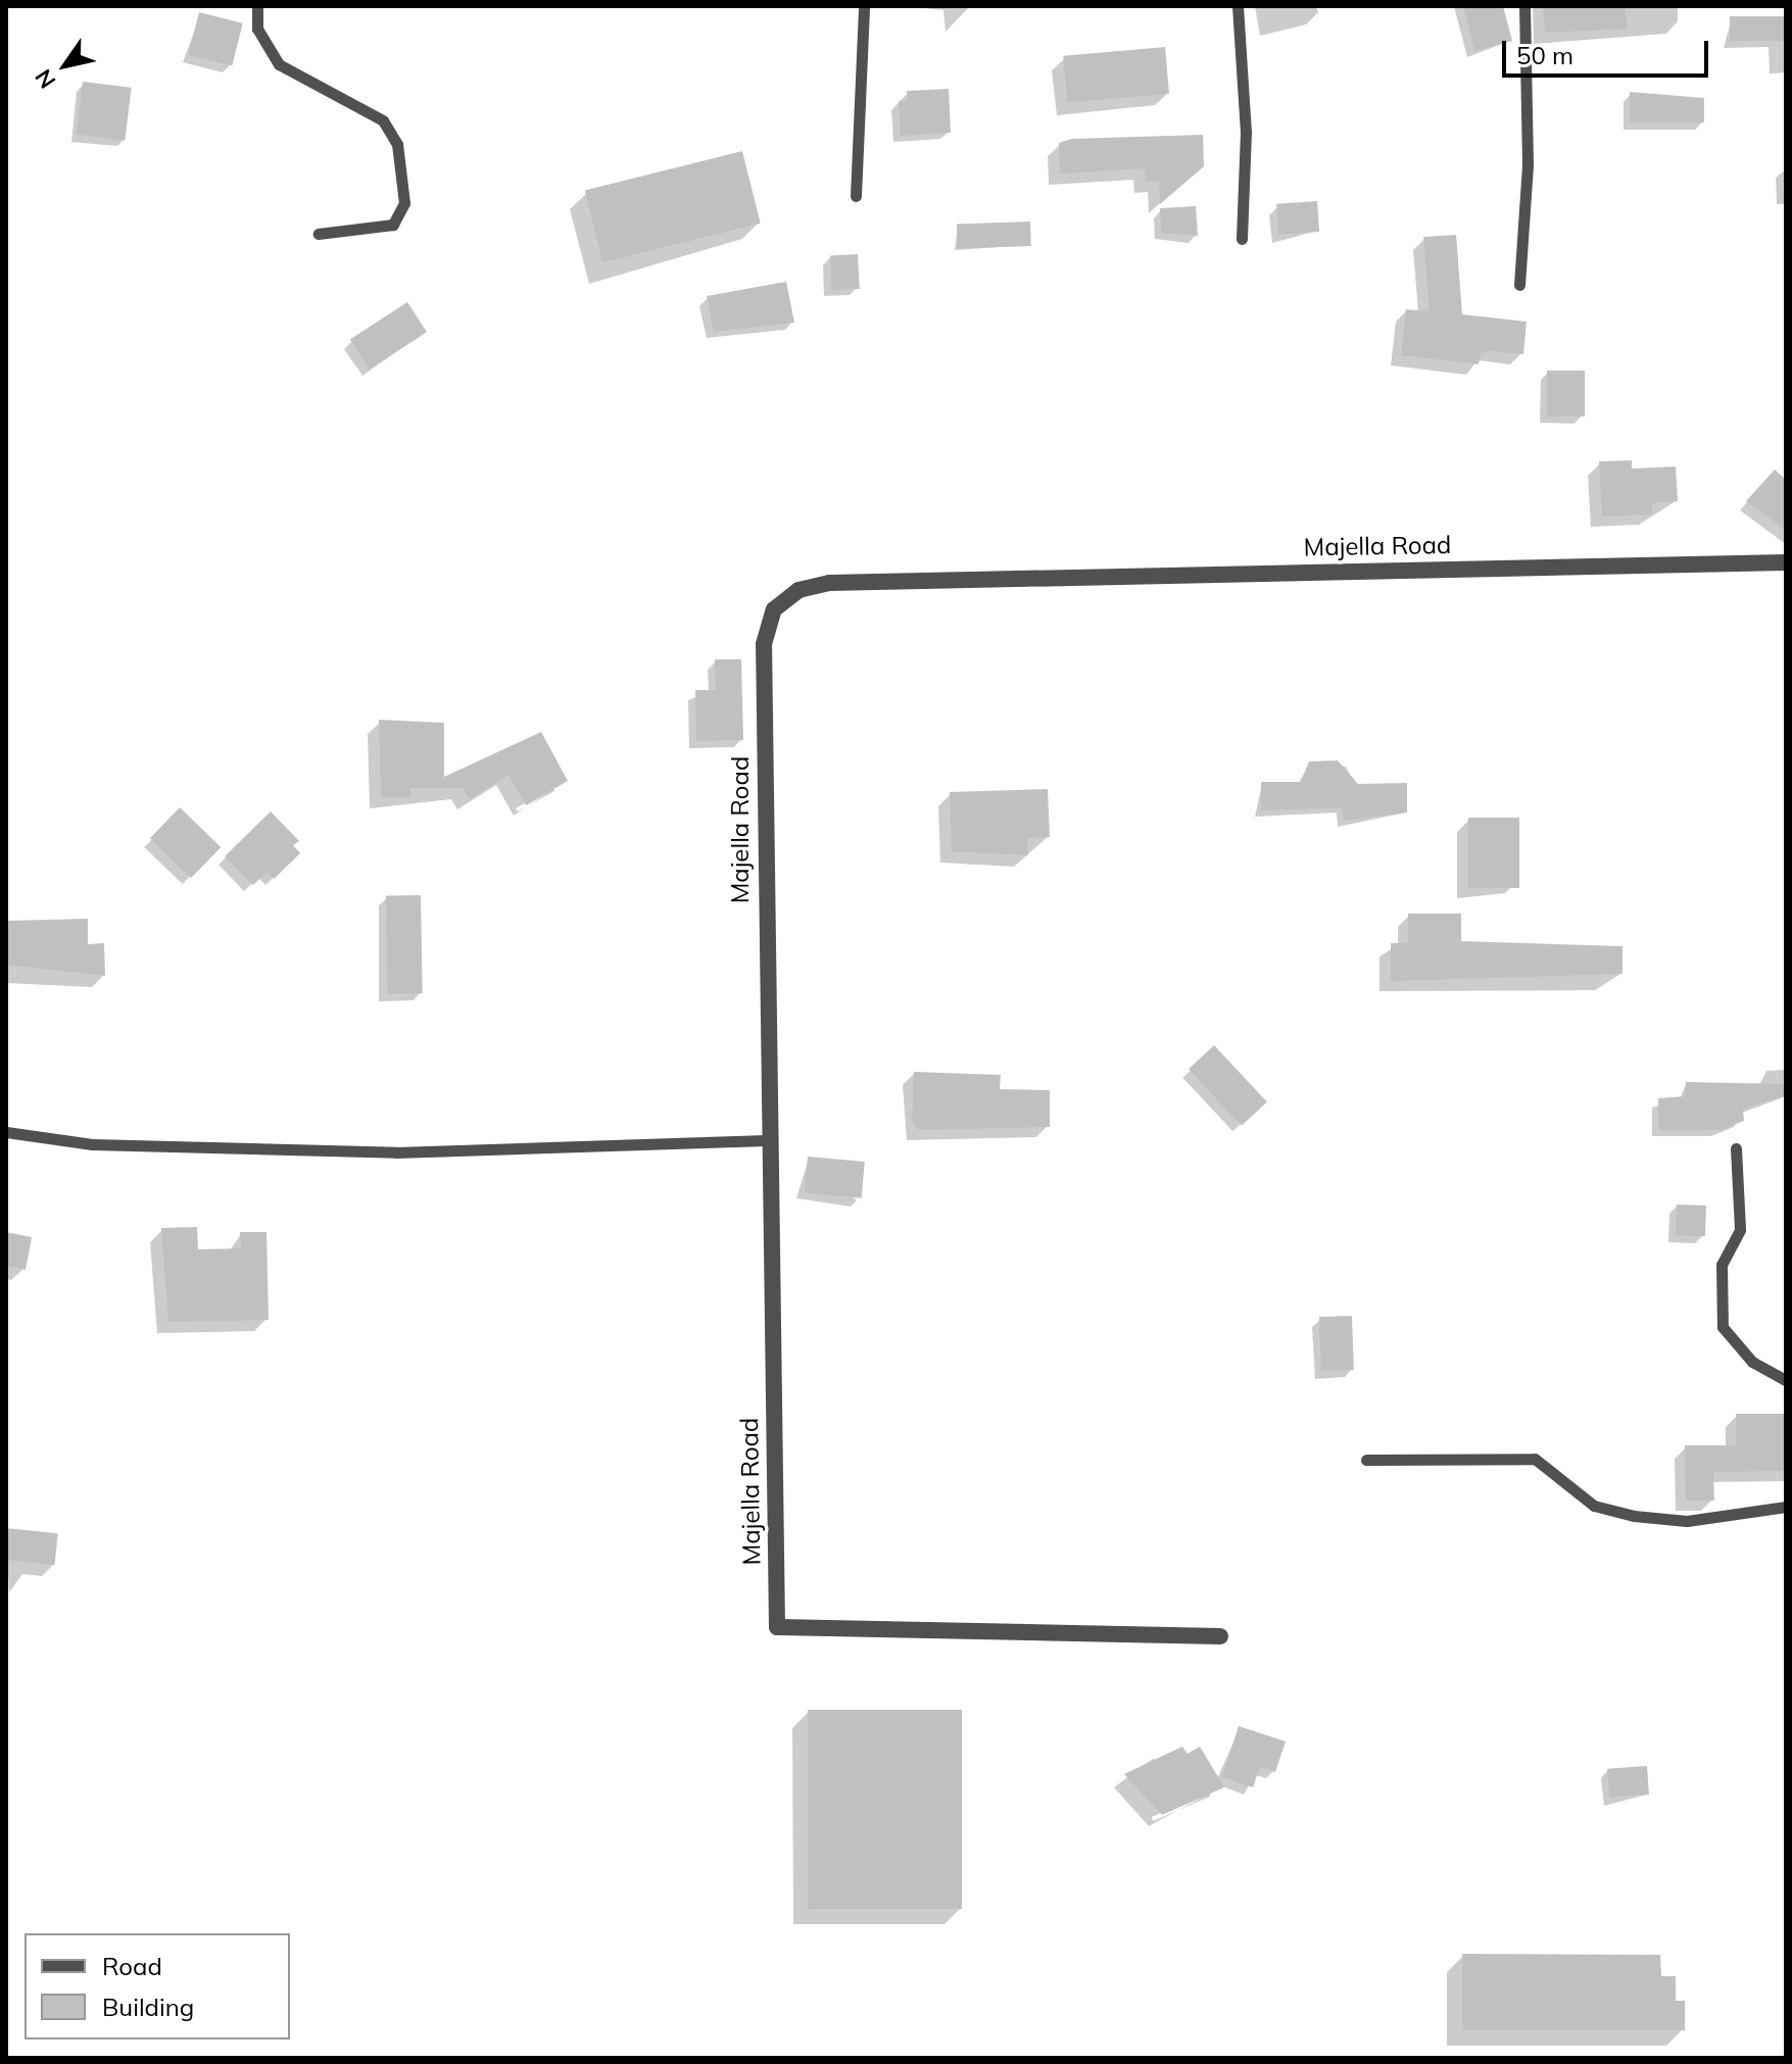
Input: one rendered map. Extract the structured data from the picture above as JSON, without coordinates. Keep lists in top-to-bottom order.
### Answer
{
  "streets": {
    "street": ["Majella Road"]
  },
  "legend": ["Road", "Building"],
  "scale_bar": "50 m",
  "north": "bottom left"
}
